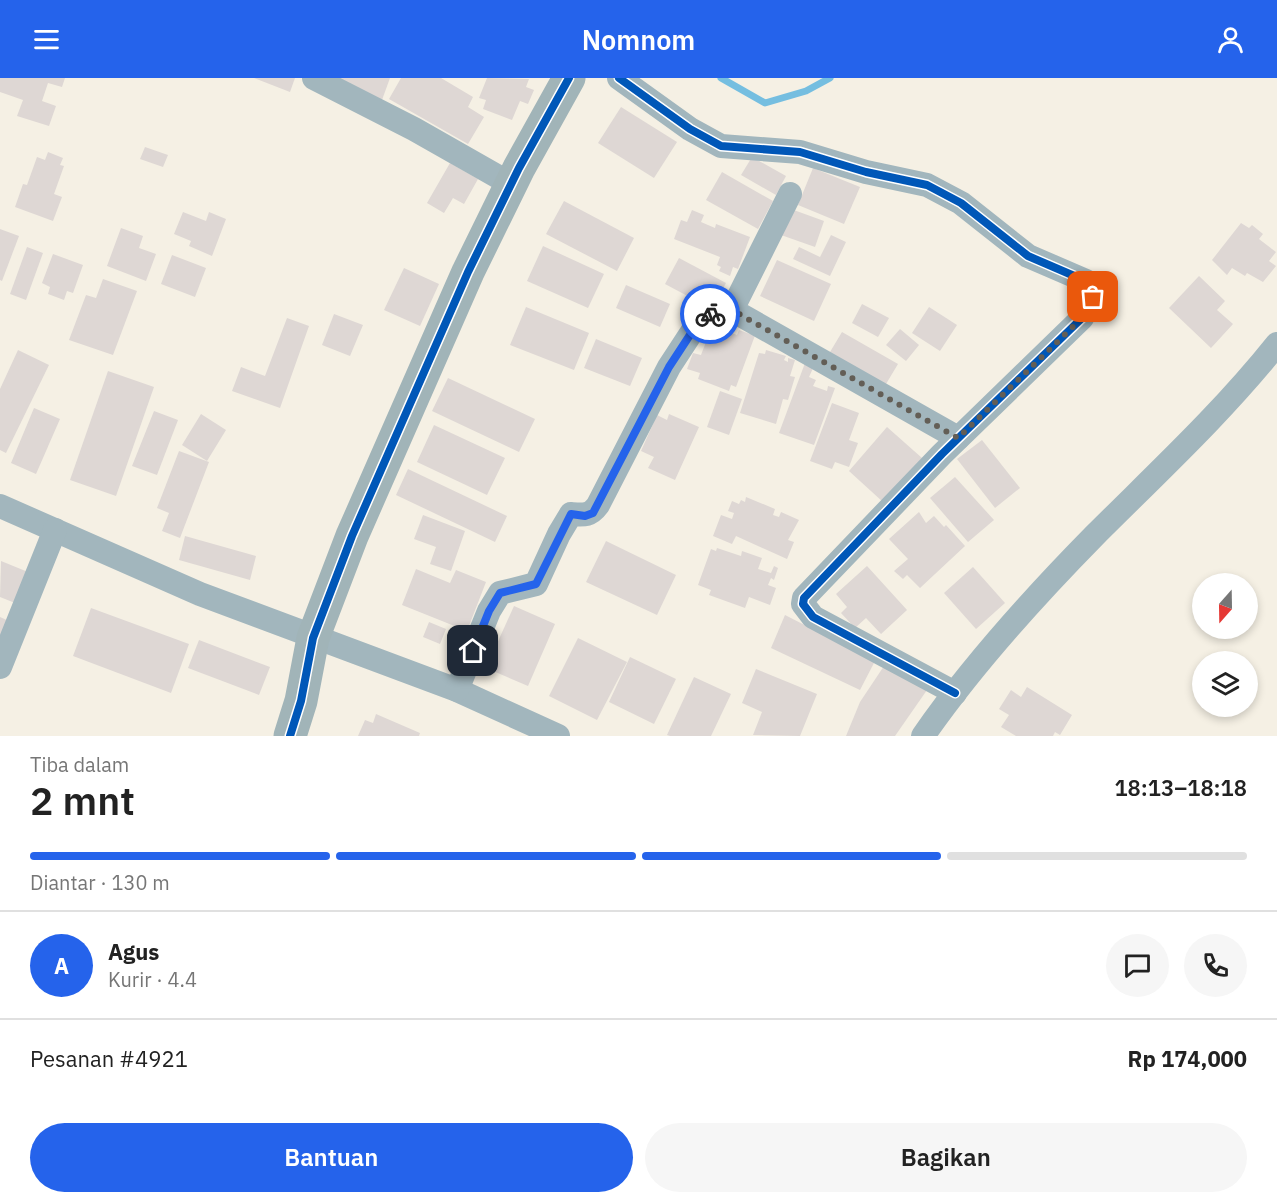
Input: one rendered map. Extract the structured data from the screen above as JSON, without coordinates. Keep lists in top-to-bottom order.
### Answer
{
  "north": "bottom",
  "page": {
    "header": "Nomnom",
    "heading": ["2 mnt", "Tiba dalam", "18:13–18:18"],
    "panel": [
      "Agus",
      "Kurir · 4.4",
      "Pesanan #4921",
      "Rp 174,000"
    ],
    "bar": "Diantar · 130 m",
    "round": "A",
    "buttons": ["Bantuan", "Bagikan"]
  }
}
